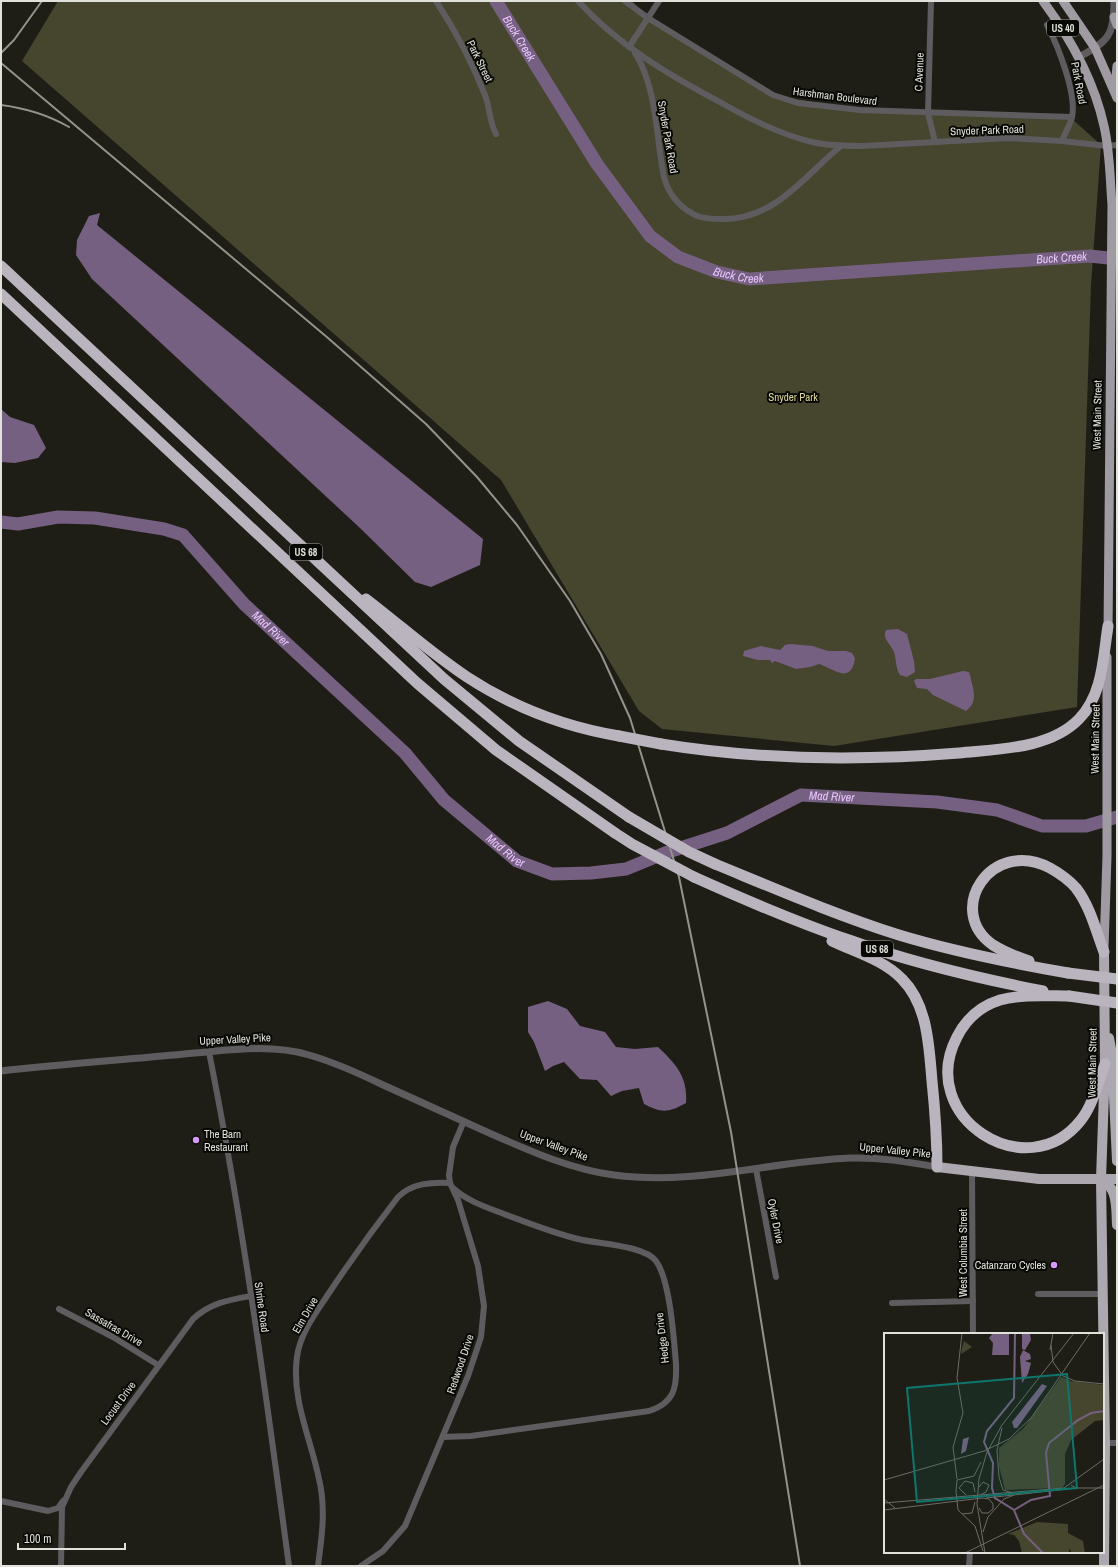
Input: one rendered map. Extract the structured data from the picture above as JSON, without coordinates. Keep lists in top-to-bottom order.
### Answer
{
  "streets": {
    "highway": [
      "US 40",
      "West Main Street",
      "US 68",
      "Upper Valley Pike"
    ],
    "main road": ["Park Road"],
    "street": [
      "Park Street",
      "C Avenue",
      "Harshman Boulevard",
      "Snyder Park Road",
      "Oyler Drive",
      "West Columbia Street",
      "Shrine Road",
      "Elm Drive",
      "Sassafras Drive",
      "Hedge Drive",
      "Redwood Drive",
      "Locust Drive"
    ]
  },
  "crossings": [
    ["C Avenue", "Harshman Boulevard"],
    ["C Avenue", "Snyder Park Road"],
    ["Park Road", "Harshman Boulevard"],
    ["Park Road", "Snyder Park Road"],
    ["Park Road", "West Main Street"],
    ["West Main Street", "Upper Valley Pike"],
    ["Upper Valley Pike", "Oyler Drive"],
    ["Upper Valley Pike", "West Columbia Street"],
    ["Upper Valley Pike", "Shrine Road"],
    ["Upper Valley Pike", "Redwood Drive"],
    ["Shrine Road", "Locust Drive"],
    ["Elm Drive", "Hedge Drive"],
    ["Elm Drive", "Redwood Drive"],
    ["Sassafras Drive", "Locust Drive"],
    ["Hedge Drive", "Redwood Drive"]
  ],
  "water": ["Buck Creek", "Mad River"],
  "parks": ["Snyder Park"],
  "places": ["The Barn Restaurant", "Catanzaro Cycles"],
  "scale_bar": "100 m"
}
